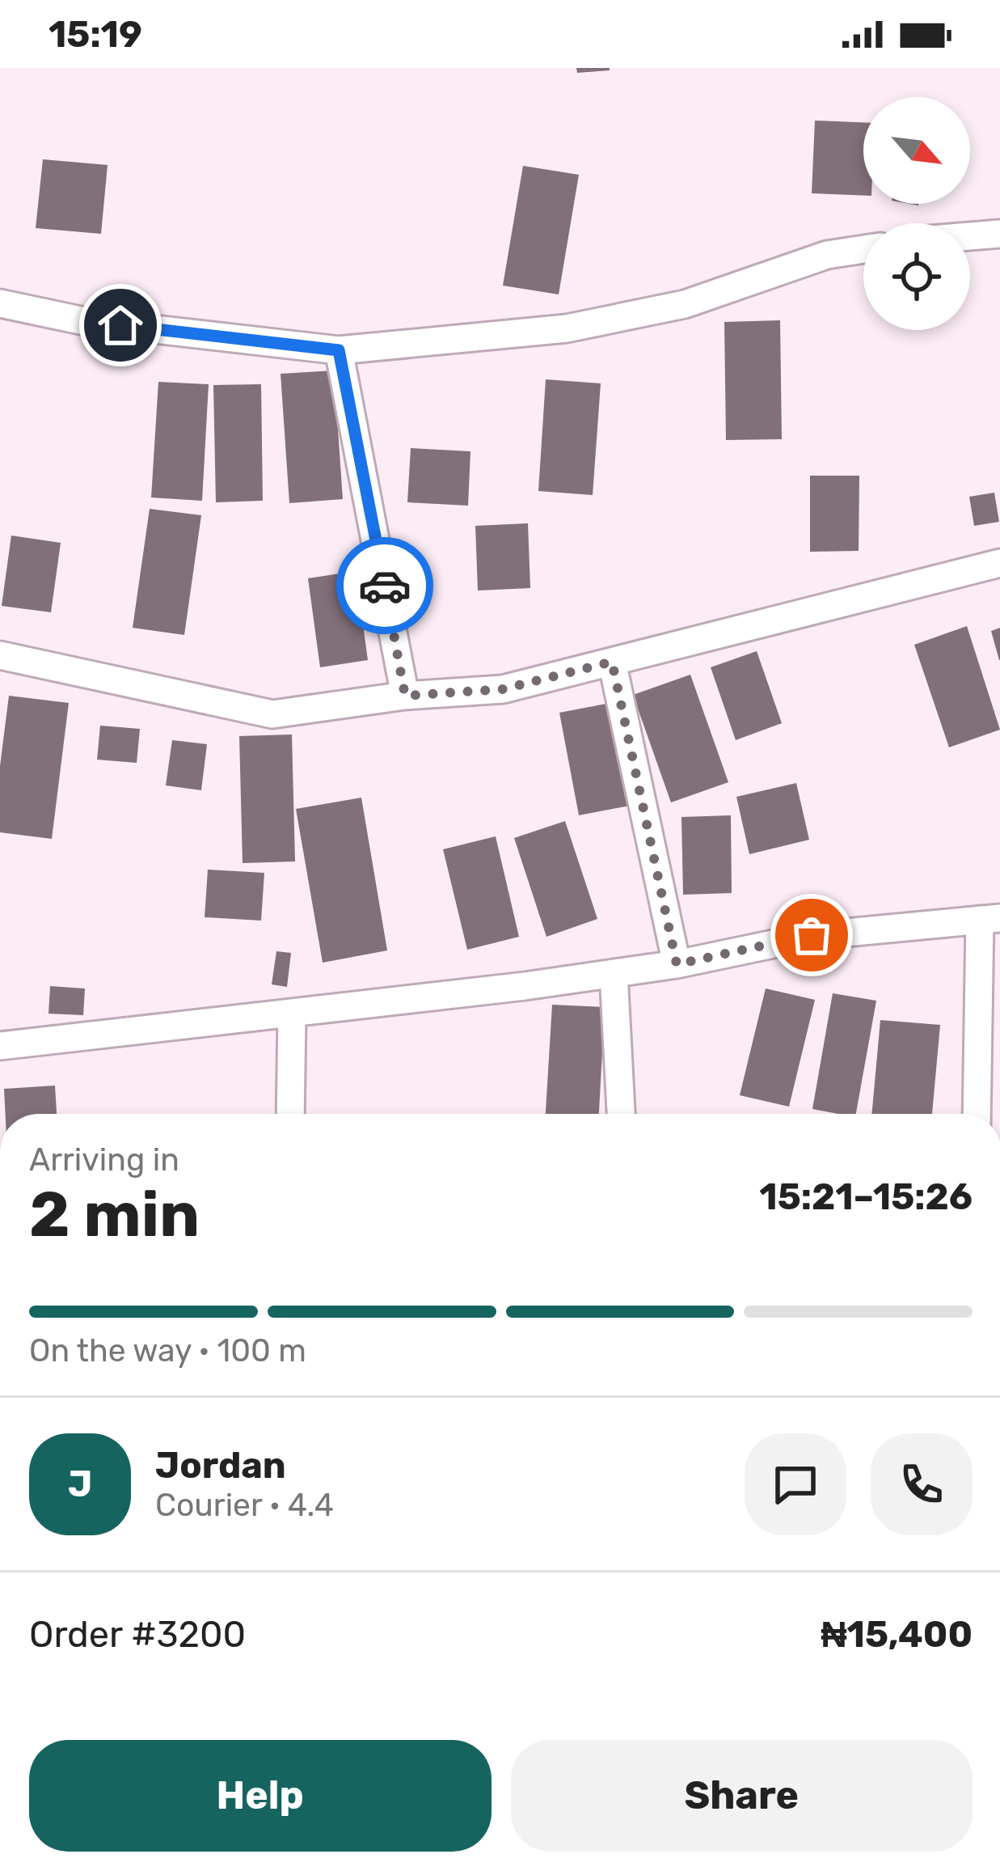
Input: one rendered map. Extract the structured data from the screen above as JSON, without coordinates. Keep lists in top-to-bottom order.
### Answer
{
  "north": "bottom right",
  "page": {
    "status": "15:19",
    "heading": ["2 min", "Arriving in", "15:21–15:26"],
    "panel": [
      "Jordan",
      "Courier · 4.4",
      "Order #3200",
      "₦15,400"
    ],
    "bar": "On the way · 100 m",
    "round": "J",
    "buttons": ["Help", "Share"]
  }
}
